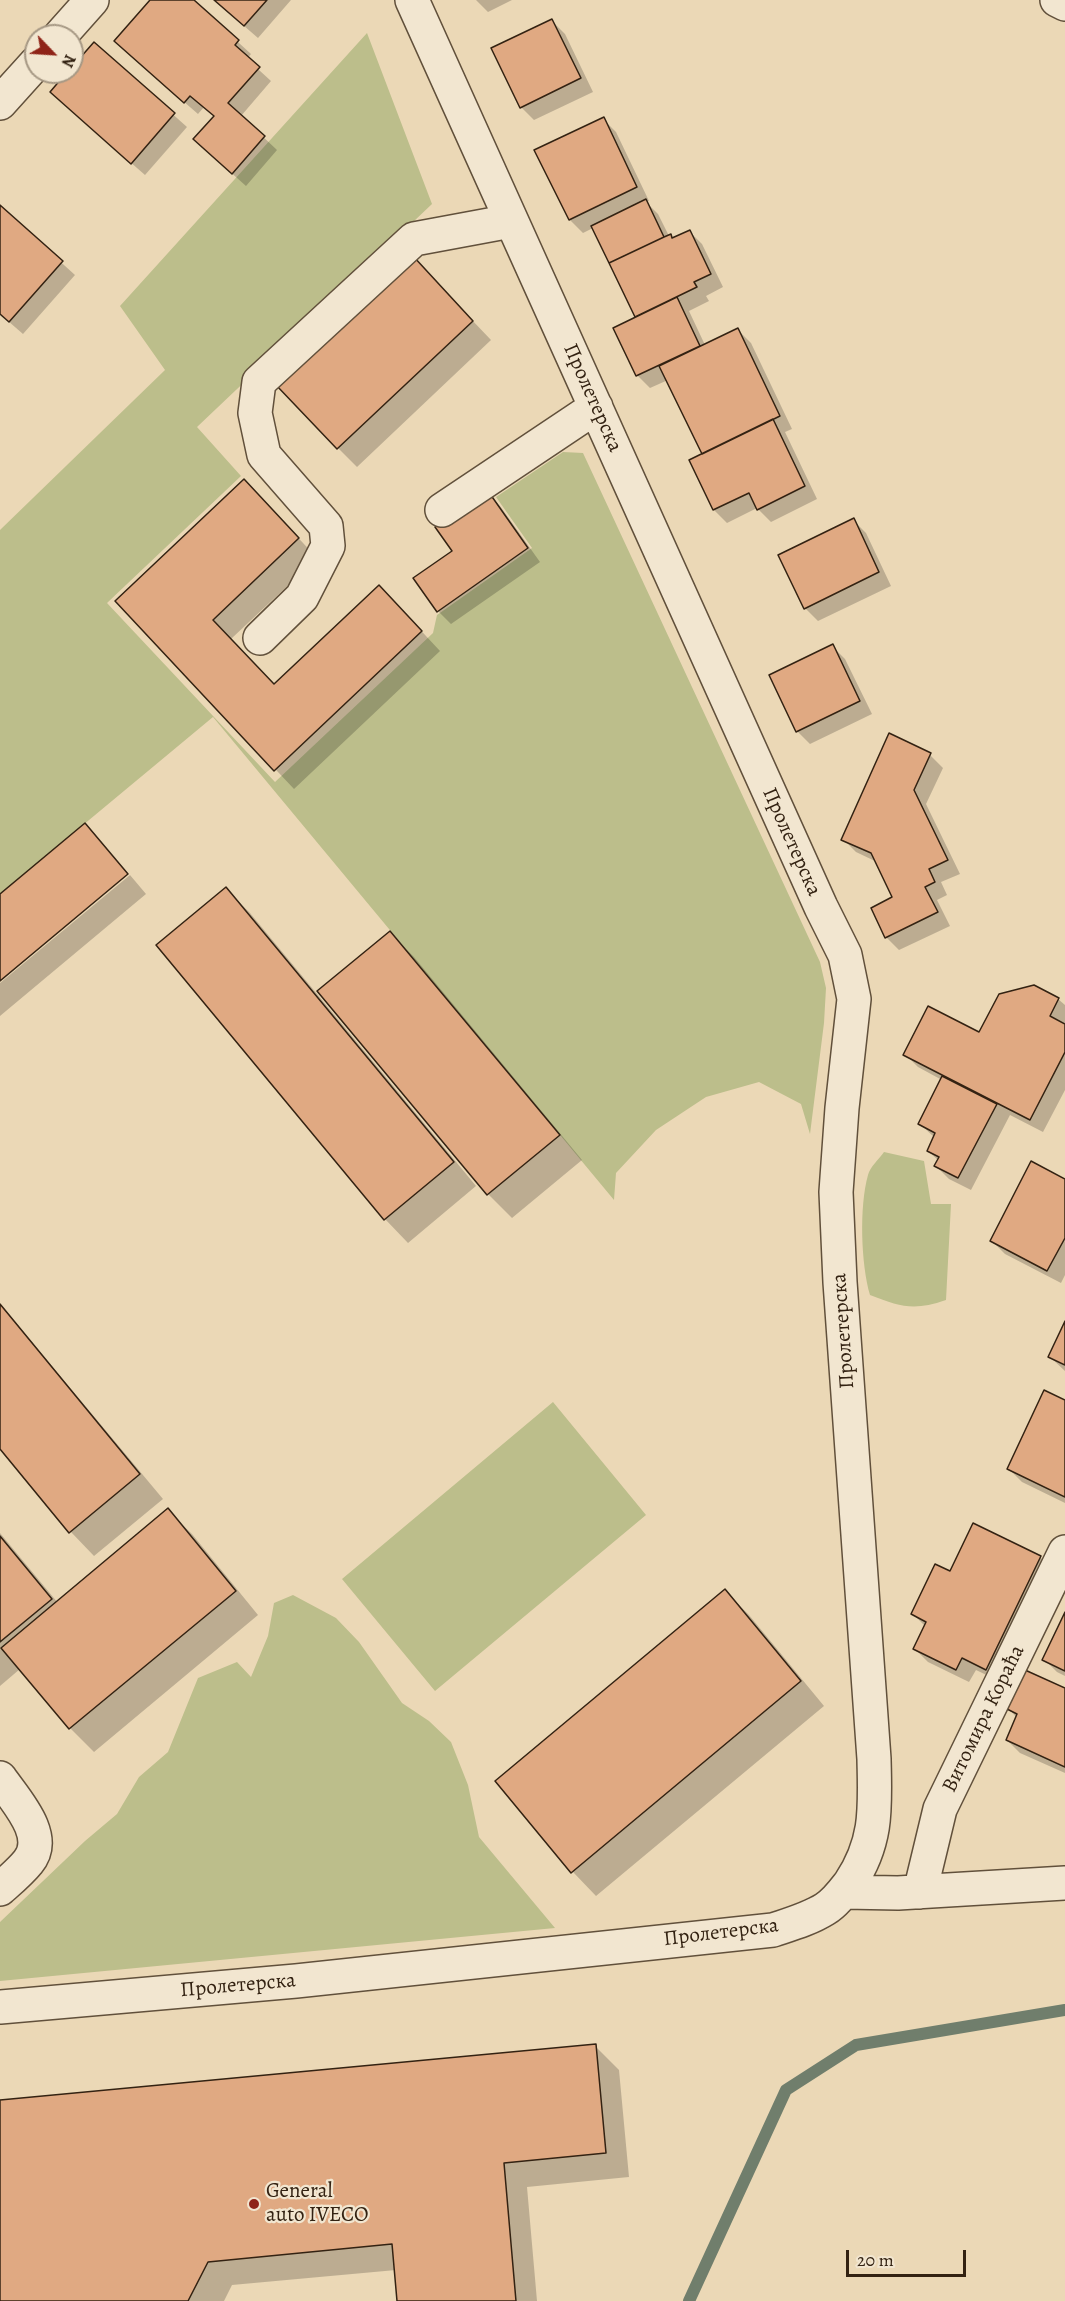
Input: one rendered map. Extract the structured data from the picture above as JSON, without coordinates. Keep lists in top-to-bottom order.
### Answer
{
  "streets": {
    "street": ["Пролетерска", "Витомира Кораћа"]
  },
  "places": ["General auto IVECO"],
  "scale_bar": "20 m",
  "north": "bottom right"
}
